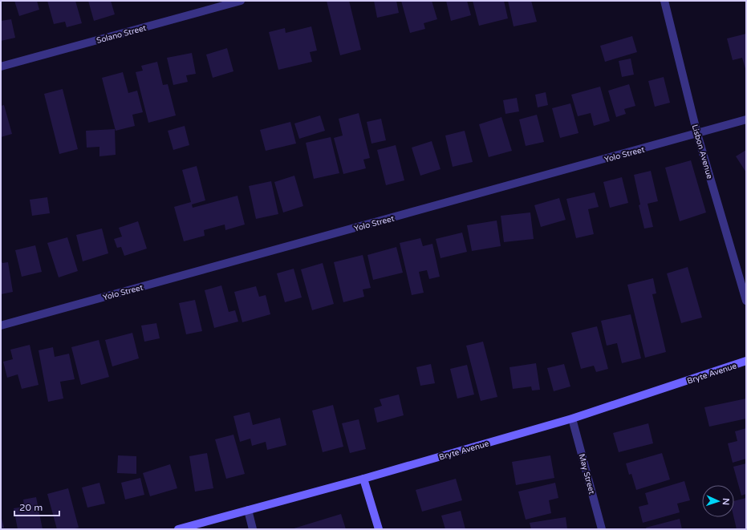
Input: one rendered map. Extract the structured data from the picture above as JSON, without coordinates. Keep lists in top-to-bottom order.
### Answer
{
  "streets": {
    "street": [
      "Solano Street",
      "Lisbon Avenue",
      "Yolo Street",
      "Bryte Avenue",
      "May Street"
    ]
  },
  "crossings": [
    ["Lisbon Avenue", "Yolo Street"],
    ["Bryte Avenue", "May Street"]
  ],
  "scale_bar": "20 m",
  "north": "right"
}
